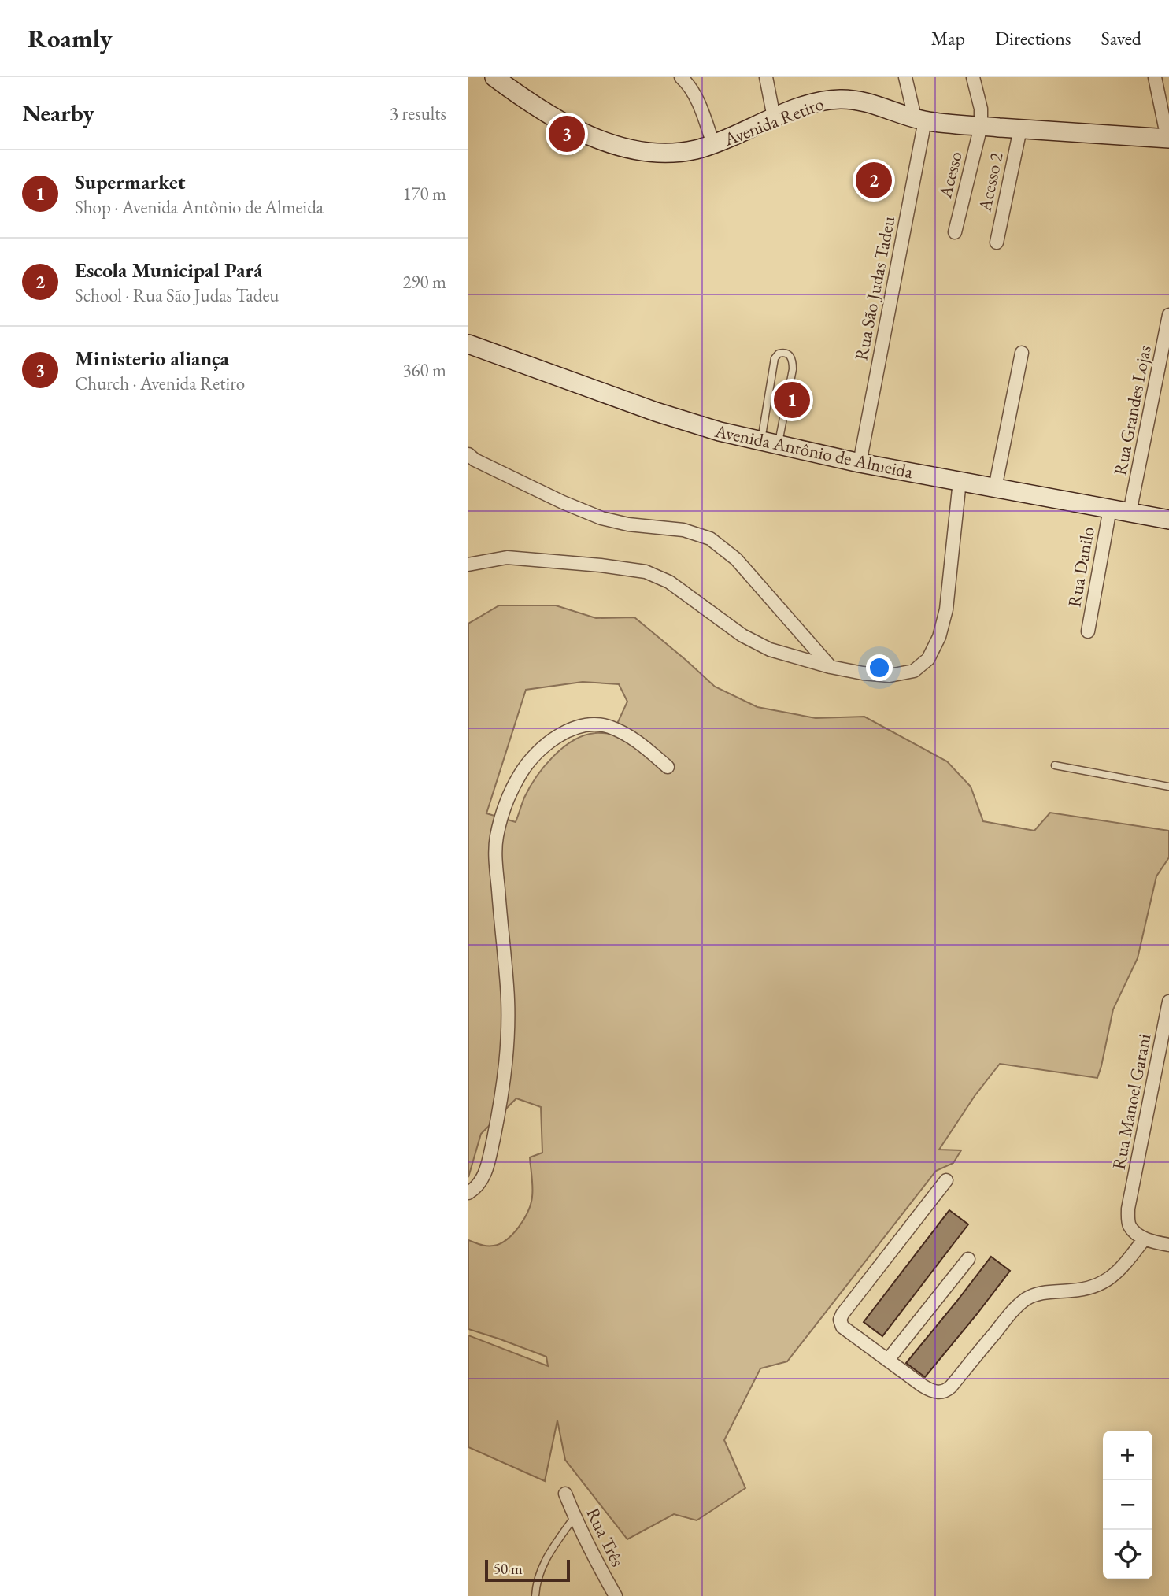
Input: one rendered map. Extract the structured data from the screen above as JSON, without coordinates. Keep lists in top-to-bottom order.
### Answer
{
  "streets": {
    "street": [
      "Avenida Retiro",
      "Acesso",
      "Acesso 2",
      "Rua São Judas Tadeu",
      "Rua Grandes Lojas",
      "Avenida Antônio de Almeida",
      "Rua Danilo",
      "Rua Manoel Garani",
      "Rua Três"
    ]
  },
  "crossings": [
    ["Avenida Retiro", "Acesso"],
    ["Avenida Retiro", "Acesso 2"],
    ["Avenida Retiro", "Rua São Judas Tadeu"],
    ["Rua São Judas Tadeu", "Avenida Antônio de Almeida"],
    ["Rua Grandes Lojas", "Avenida Antônio de Almeida"],
    ["Avenida Antônio de Almeida", "Rua Danilo"]
  ],
  "scale_bar": "50 m",
  "page": {
    "header": "Roamly",
    "nav": ["Map", "Directions", "Saved"],
    "heading": ["Nearby", "3 results"],
    "pins": ["3", "2", "1"],
    "list": [
      {
        "mark": "1",
        "name": "Supermarket",
        "note": "Shop · Avenida Antônio de Almeida",
        "value": "170 m"
      },
      {
        "mark": "2",
        "name": "Escola Municipal Pará",
        "note": "School · Rua São Judas Tadeu",
        "value": "290 m"
      },
      {
        "mark": "3",
        "name": "Ministerio aliança",
        "note": "Church · Avenida Retiro",
        "value": "360 m"
      }
    ],
    "map_buttons": ["+", "−"],
    "scale": "50 m"
  }
}
